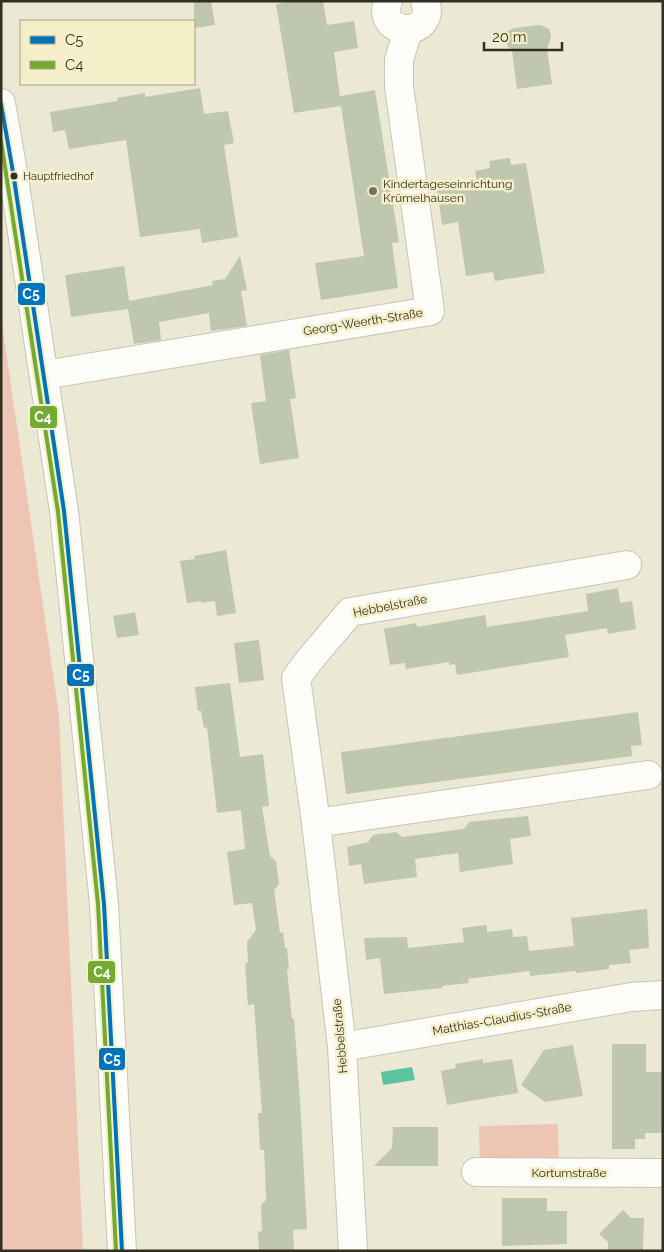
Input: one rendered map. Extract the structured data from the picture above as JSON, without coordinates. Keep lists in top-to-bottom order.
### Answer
{
  "streets": {
    "street": [
      "Georg-Weerth-Straße",
      "Hebbelstraße",
      "Matthias-Claudius-Straße",
      "Kortumstraße"
    ]
  },
  "crossings": [
    ["Hebbelstraße", "Matthias-Claudius-Straße"]
  ],
  "places": ["Hauptfriedhof", "Kindertageseinrichtung Krümelhausen"],
  "lines": ["transit line C5", "transit line C4"],
  "legend": ["C5", "C4"],
  "scale_bar": "20 m"
}
